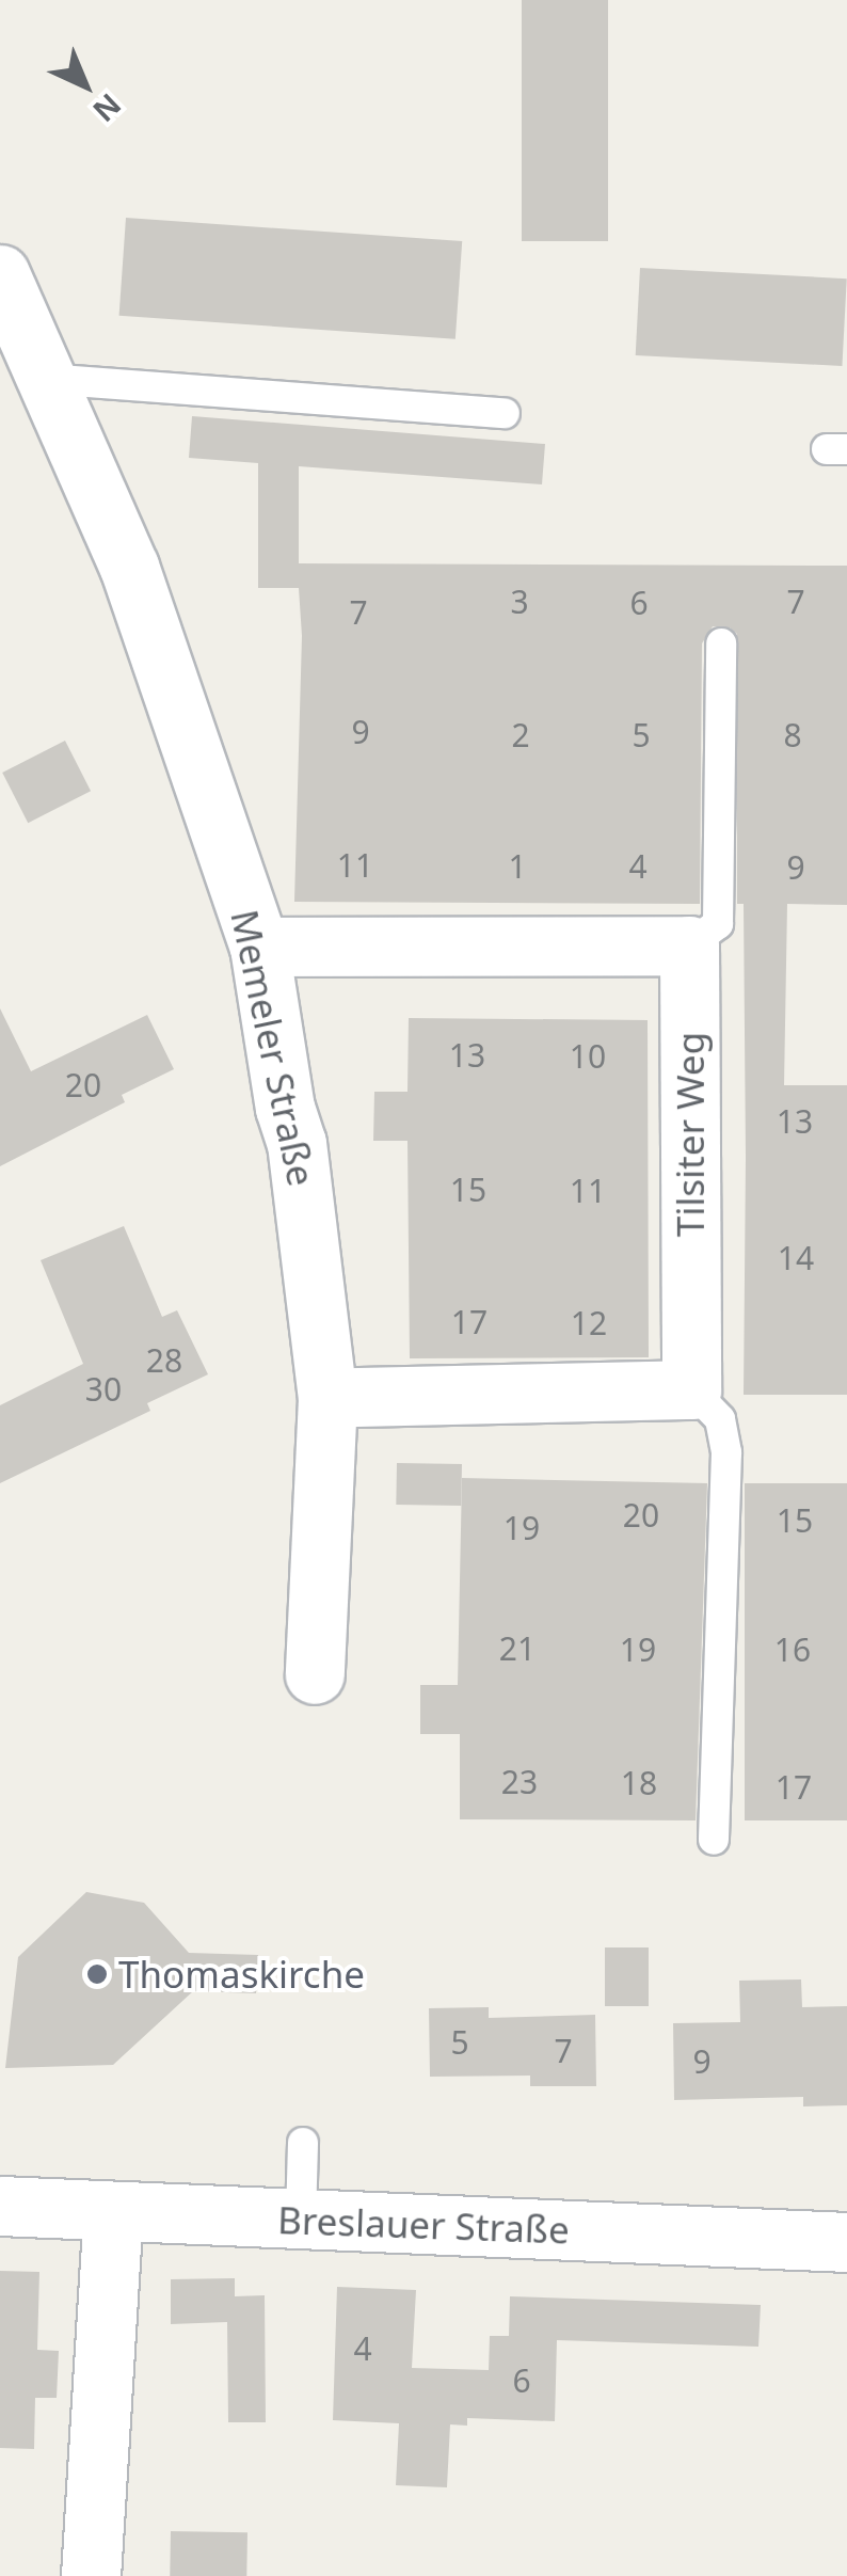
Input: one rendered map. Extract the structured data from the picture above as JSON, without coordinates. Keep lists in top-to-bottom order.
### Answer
{
  "streets": {
    "street": ["Memeler Straße", "Tilsiter Weg", "Breslauer Straße"]
  },
  "places": ["Thomaskirche"],
  "house_numbers": [
    "3",
    "7",
    "6",
    "7",
    "9",
    "2",
    "5",
    "8",
    "11",
    "1",
    "4",
    "9",
    "13",
    "10",
    "20",
    "13",
    "15",
    "11",
    "14",
    "17",
    "12",
    "28",
    "30",
    "20",
    "15",
    "19",
    "21",
    "19",
    "16",
    "23",
    "18",
    "17",
    "5",
    "7",
    "9",
    "4",
    "6"
  ],
  "north": "bottom right"
}
